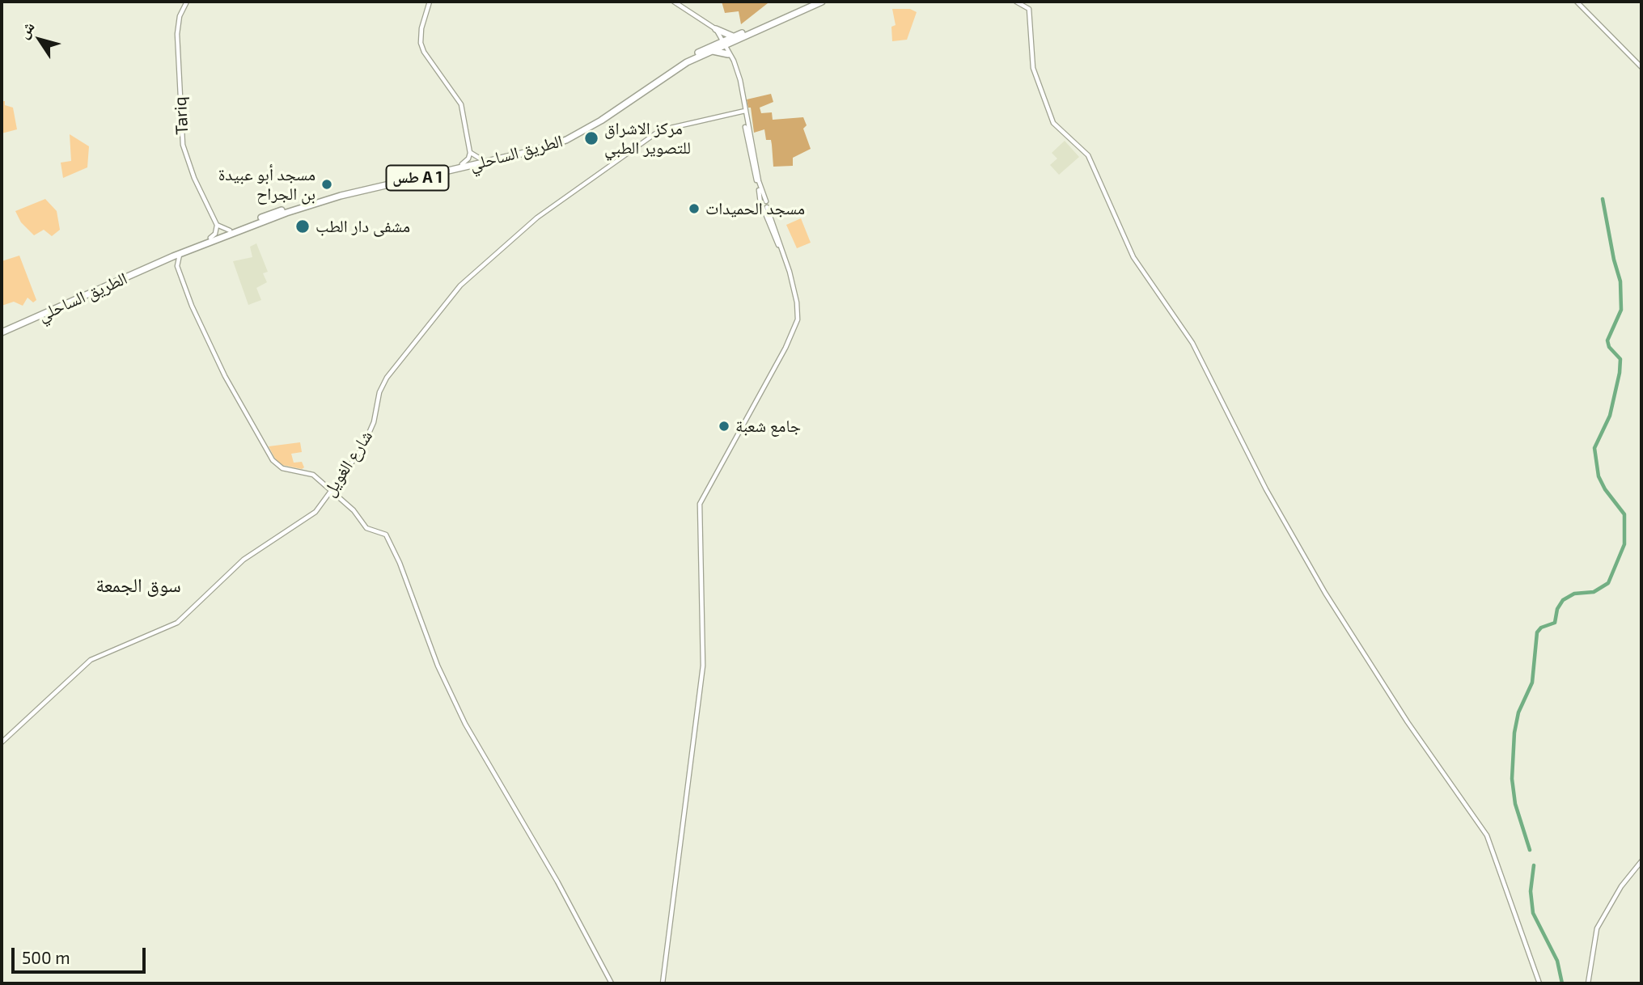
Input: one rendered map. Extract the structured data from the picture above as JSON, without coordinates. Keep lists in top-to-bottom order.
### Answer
{
  "streets": {
    "highway": ["الطريق الساحلي", "طس A 1"],
    "street": ["Tariq", "شارع الغويل"]
  },
  "districts": ["سوق الجمعة"],
  "places": [
    "مركز الاشراق للتصوير الطبي",
    "مسجد أبو عبيدة بن الجراح",
    "مسجد الحميدات",
    "مشفى دار الطب",
    "جامع شعبة"
  ],
  "scale_bar": "500 m",
  "north": "top left"
}
